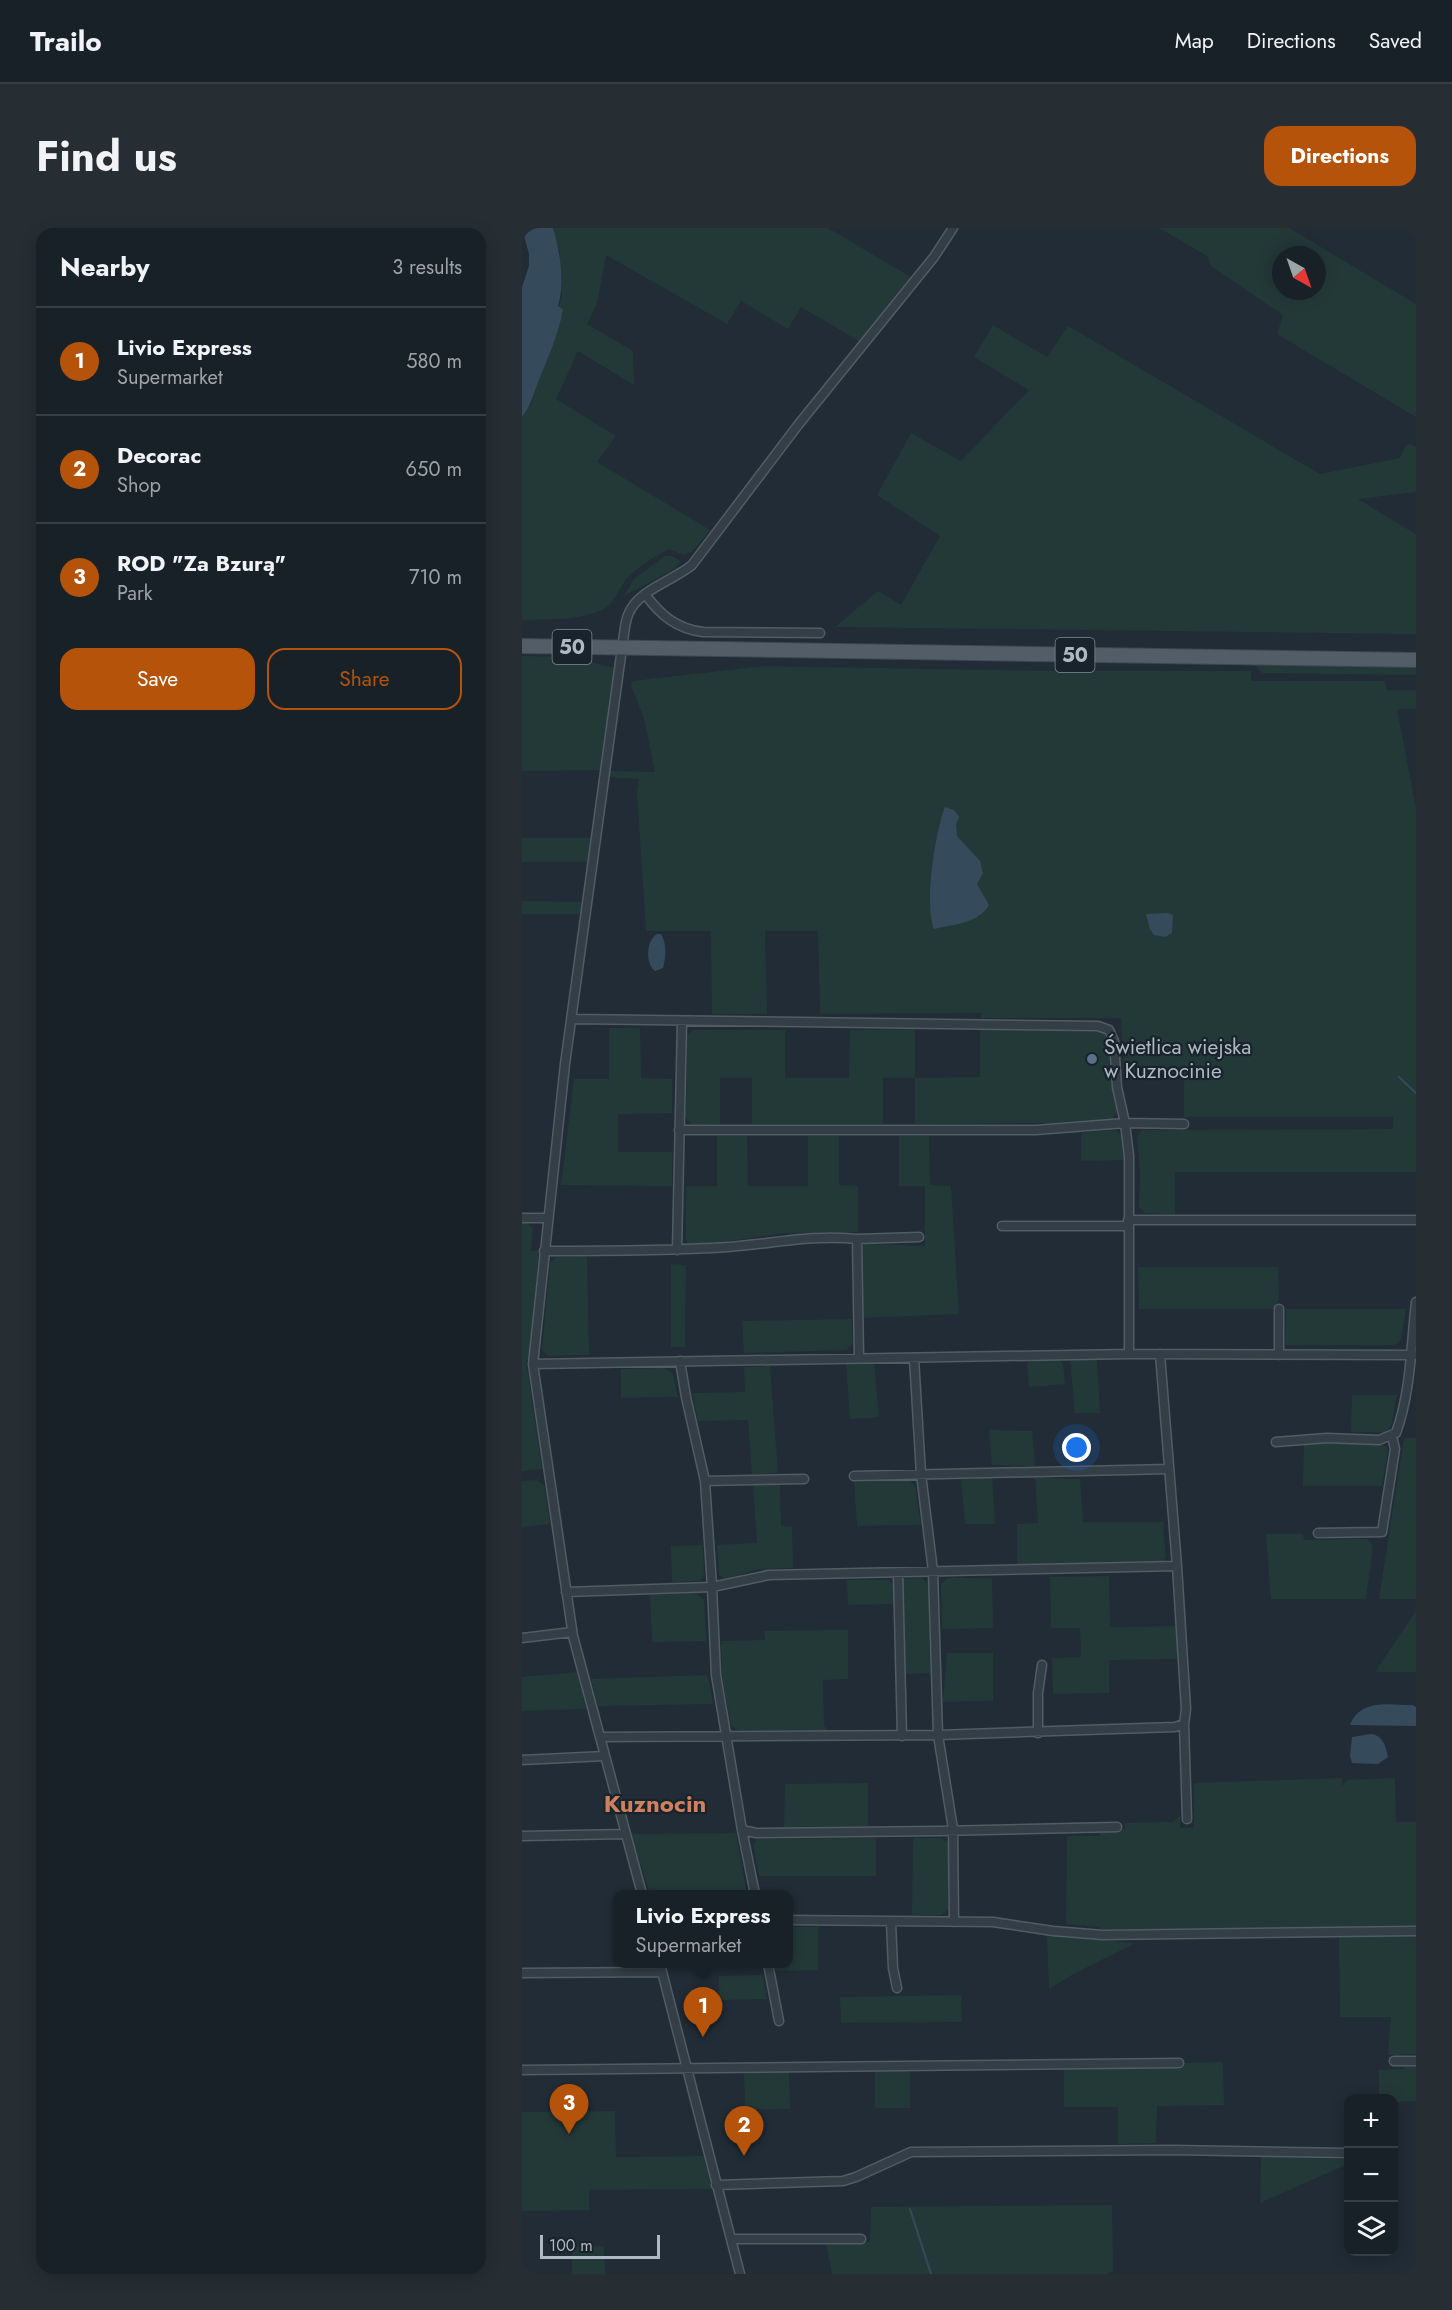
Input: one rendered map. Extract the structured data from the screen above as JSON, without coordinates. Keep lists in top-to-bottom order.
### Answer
{
  "streets": {
    "main road": ["50"]
  },
  "districts": ["Kuznocin"],
  "places": ["Świetlica wiejska w Kuznocinie"],
  "scale_bar": "100 m",
  "north": "bottom right",
  "page": {
    "header": "Trailo",
    "nav": ["Map", "Directions", "Saved"],
    "title": "Find us",
    "buttons": [
      "Directions",
      ["Save", "Share"]
    ],
    "heading": ["Nearby", "3 results"],
    "list": [
      {
        "mark": "1",
        "name": "Livio Express",
        "note": "Supermarket",
        "value": "580 m"
      },
      {
        "mark": "2",
        "name": "Decorac",
        "note": "Shop",
        "value": "650 m"
      },
      {
        "mark": "3",
        "name": "ROD \"Za Bzurą\"",
        "note": "Park",
        "value": "710 m"
      }
    ],
    "popup": ["Livio Express", "Supermarket"],
    "pins": ["1", "3", "2"],
    "map_buttons": ["+", "−"],
    "scale": "100 m"
  }
}
